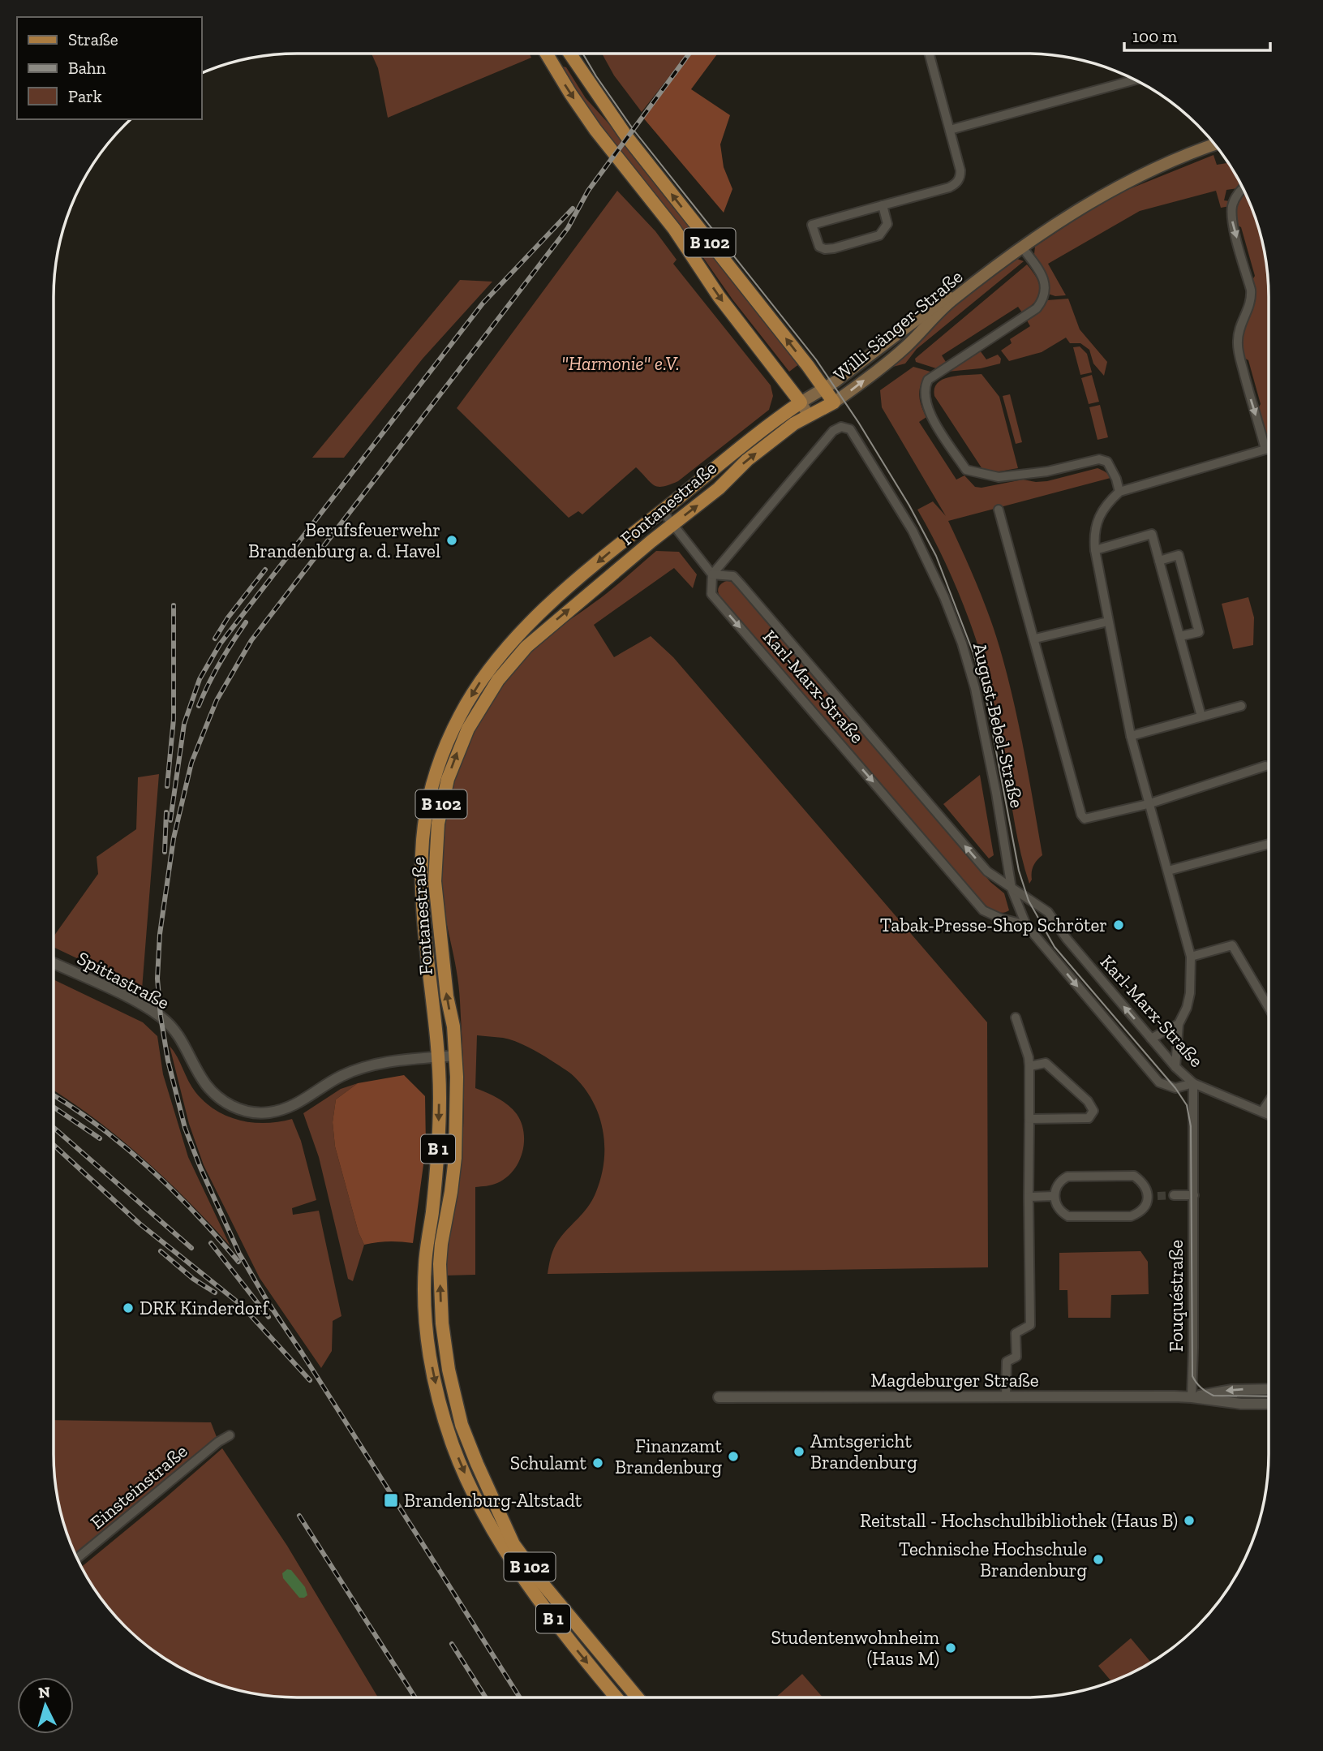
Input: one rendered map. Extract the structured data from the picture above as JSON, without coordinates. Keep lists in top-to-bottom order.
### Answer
{
  "streets": {
    "main road": [
      "B 102",
      "Willi-Sänger-Straße",
      "Fontanestraße",
      "B 1"
    ],
    "street": [
      "Karl-Marx-Straße",
      "August-Bebel-Straße",
      "Spittastraße",
      "Fouquéstraße",
      "Magdeburger Straße",
      "Einsteinstraße"
    ]
  },
  "crossings": [
    ["B 102", "Willi-Sänger-Straße"],
    ["B 102", "Fontanestraße"],
    ["Willi-Sänger-Straße", "Fontanestraße"],
    ["Fontanestraße", "Karl-Marx-Straße"],
    ["Fontanestraße", "Spittastraße"],
    ["Karl-Marx-Straße", "August-Bebel-Straße"],
    ["Karl-Marx-Straße", "Fouquéstraße"],
    ["Fouquéstraße", "Magdeburger Straße"]
  ],
  "parks": ["\"Harmonie\" e.V."],
  "places": {
    "other": [
      "Berufsfeuerwehr Brandenburg a. d. Havel",
      "Tabak-Presse-Shop Schröter",
      "DRK Kinderdorf",
      "Amtsgericht Brandenburg",
      "Finanzamt Brandenburg",
      "Schulamt",
      "Reitstall - Hochschulbibliothek (Haus B)",
      "Technische Hochschule Brandenburg",
      "Studentenwohnheim (Haus M)"
    ],
    "transit": ["Brandenburg-Altstadt"]
  },
  "legend": ["Straße", "Bahn", "Park"],
  "scale_bar": "100 m",
  "north": "top"
}
